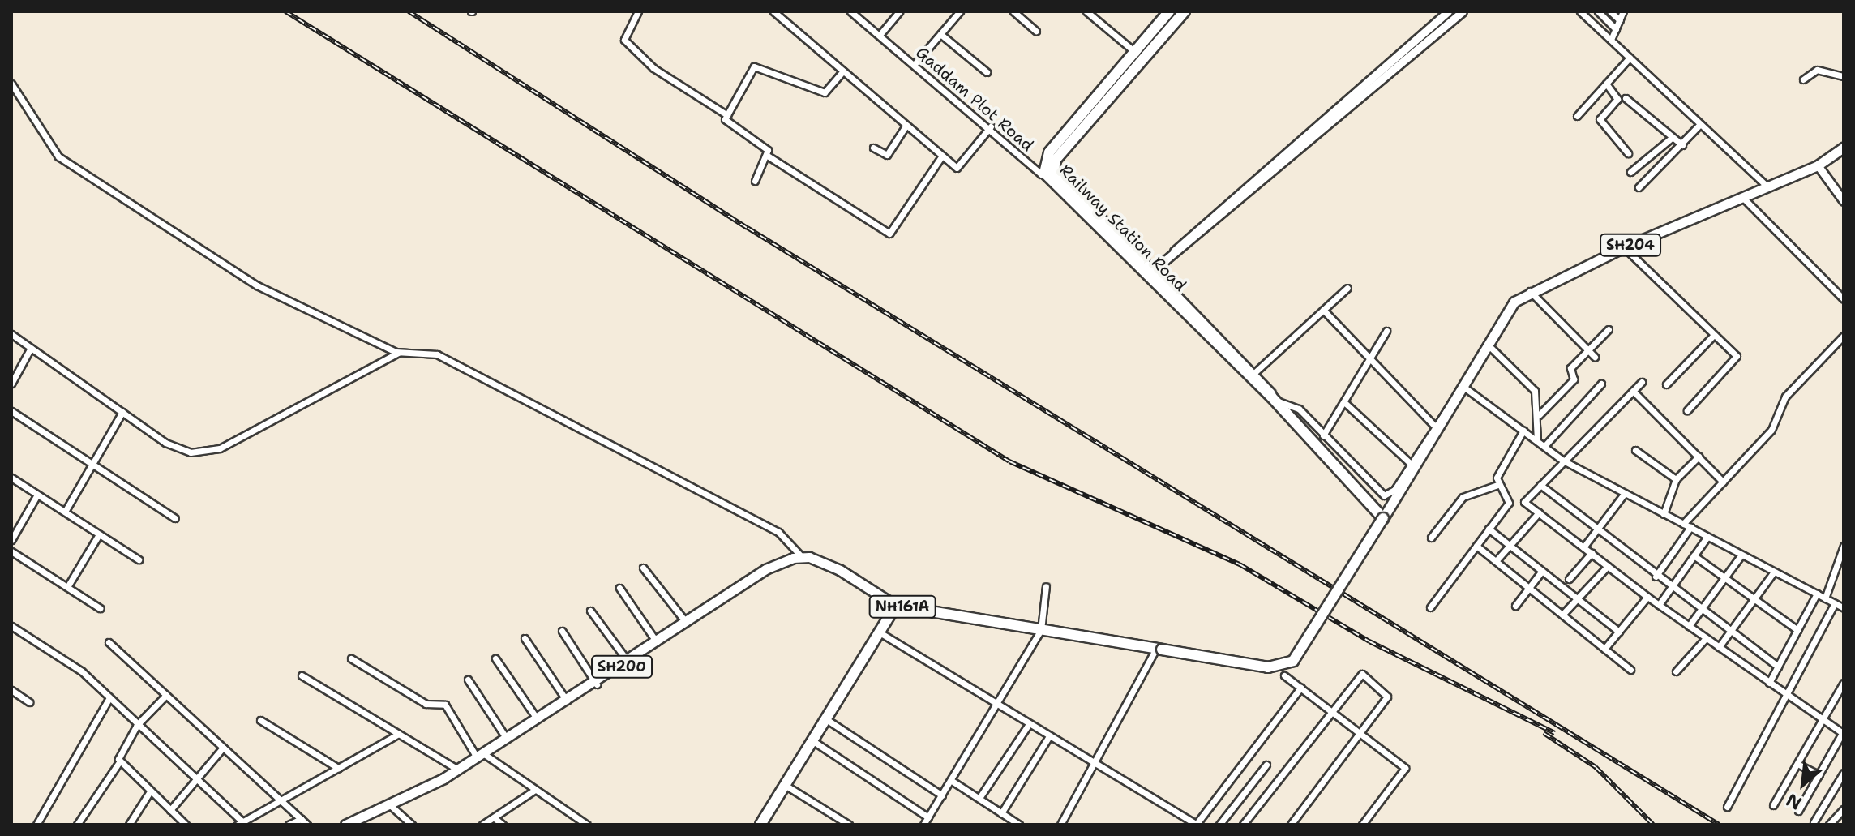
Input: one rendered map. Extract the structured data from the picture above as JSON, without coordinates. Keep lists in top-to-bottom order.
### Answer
{
  "streets": {
    "highway": ["Railway Station Road", "NH161A"],
    "main road": ["SH204", "SH200"],
    "street": ["Gaddam Plot Road"]
  },
  "crossings": [
    ["Gaddam Plot Road", "Railway Station Road"],
    ["Railway Station Road", "SH204"],
    ["Railway Station Road", "NH161A"],
    ["SH204", "NH161A"]
  ],
  "north": "bottom left"
}
